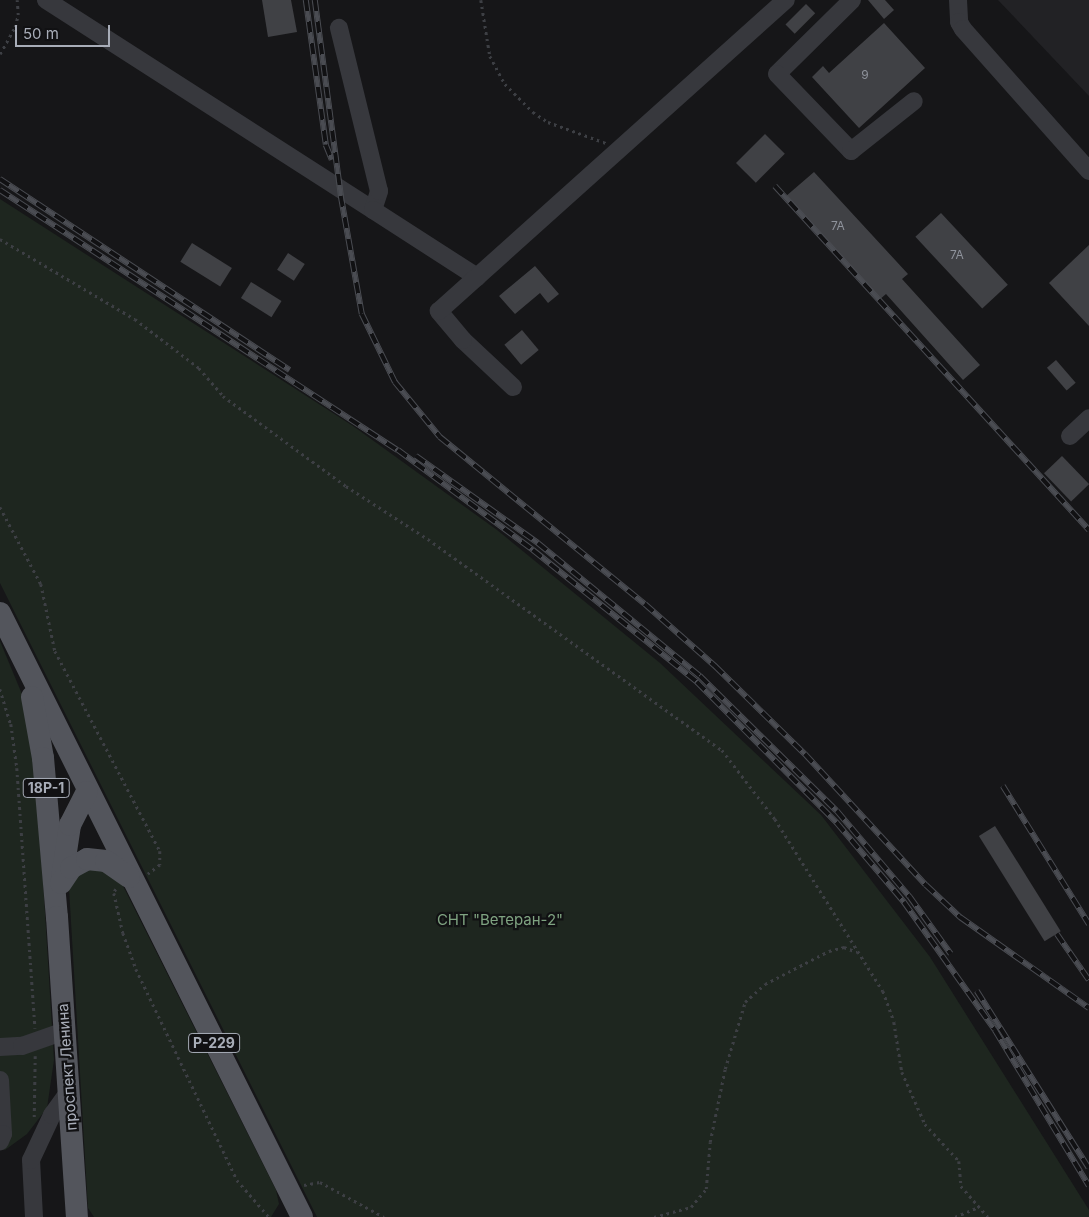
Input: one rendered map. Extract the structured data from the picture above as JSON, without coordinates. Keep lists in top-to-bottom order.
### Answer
{
  "streets": {
    "main road": ["18Р-1", "Р-229", "проспект Ленина"]
  },
  "crossings": [
    ["Р-229", "проспект Ленина"]
  ],
  "parks": ["СНТ \"Ветеран-2\""],
  "house_numbers": ["9", "7А", "7А"],
  "scale_bar": "50 m"
}
